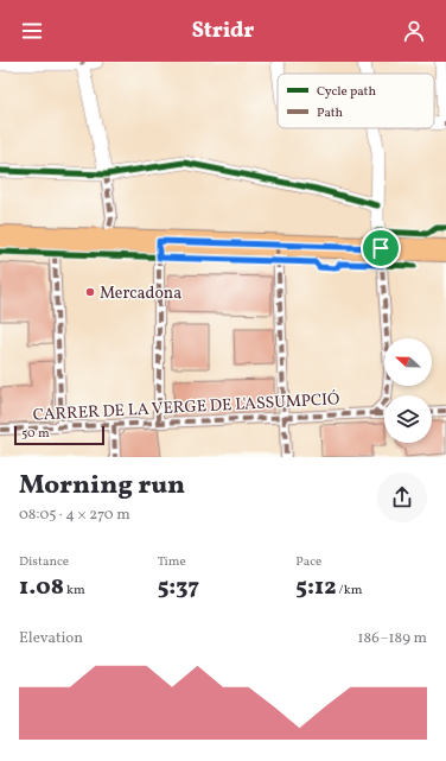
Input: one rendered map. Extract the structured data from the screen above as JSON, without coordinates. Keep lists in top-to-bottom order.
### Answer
{
  "streets": {
    "street": ["CARRER DE LA VERGE DE L'ASSUMPCIÓ"]
  },
  "places": ["Mercadona"],
  "legend": ["Cycle path", "Path"],
  "scale_bar": "50 m",
  "north": "left",
  "page": {
    "header": "Stridr",
    "scale": "50 m",
    "heading": ["Morning run", "08:05 · 4 × 270 m"],
    "stats": [
      ["Distance", "1.08 km"],
      ["Time", "5:37"],
      ["Pace", "5:12 /km"]
    ],
    "chart": ["Elevation", "186–189 m"]
  }
}
